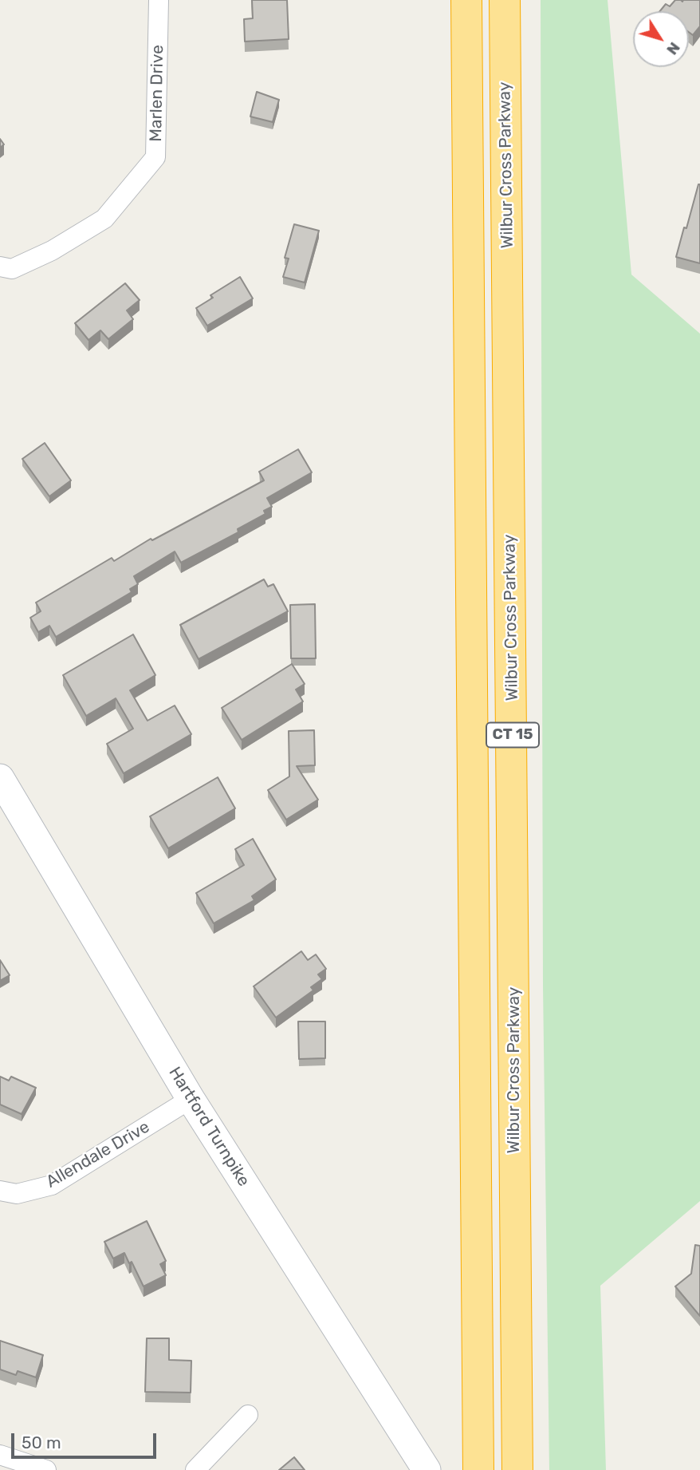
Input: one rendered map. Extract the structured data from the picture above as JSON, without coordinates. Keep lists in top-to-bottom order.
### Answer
{
  "streets": {
    "highway": ["Wilbur Cross Parkway", "CT 15"],
    "main road": ["Hartford Turnpike"],
    "street": ["Marlen Drive", "Allendale Drive"]
  },
  "crossings": [
    ["Hartford Turnpike", "Allendale Drive"]
  ],
  "scale_bar": "50 m",
  "north": "bottom right"
}
